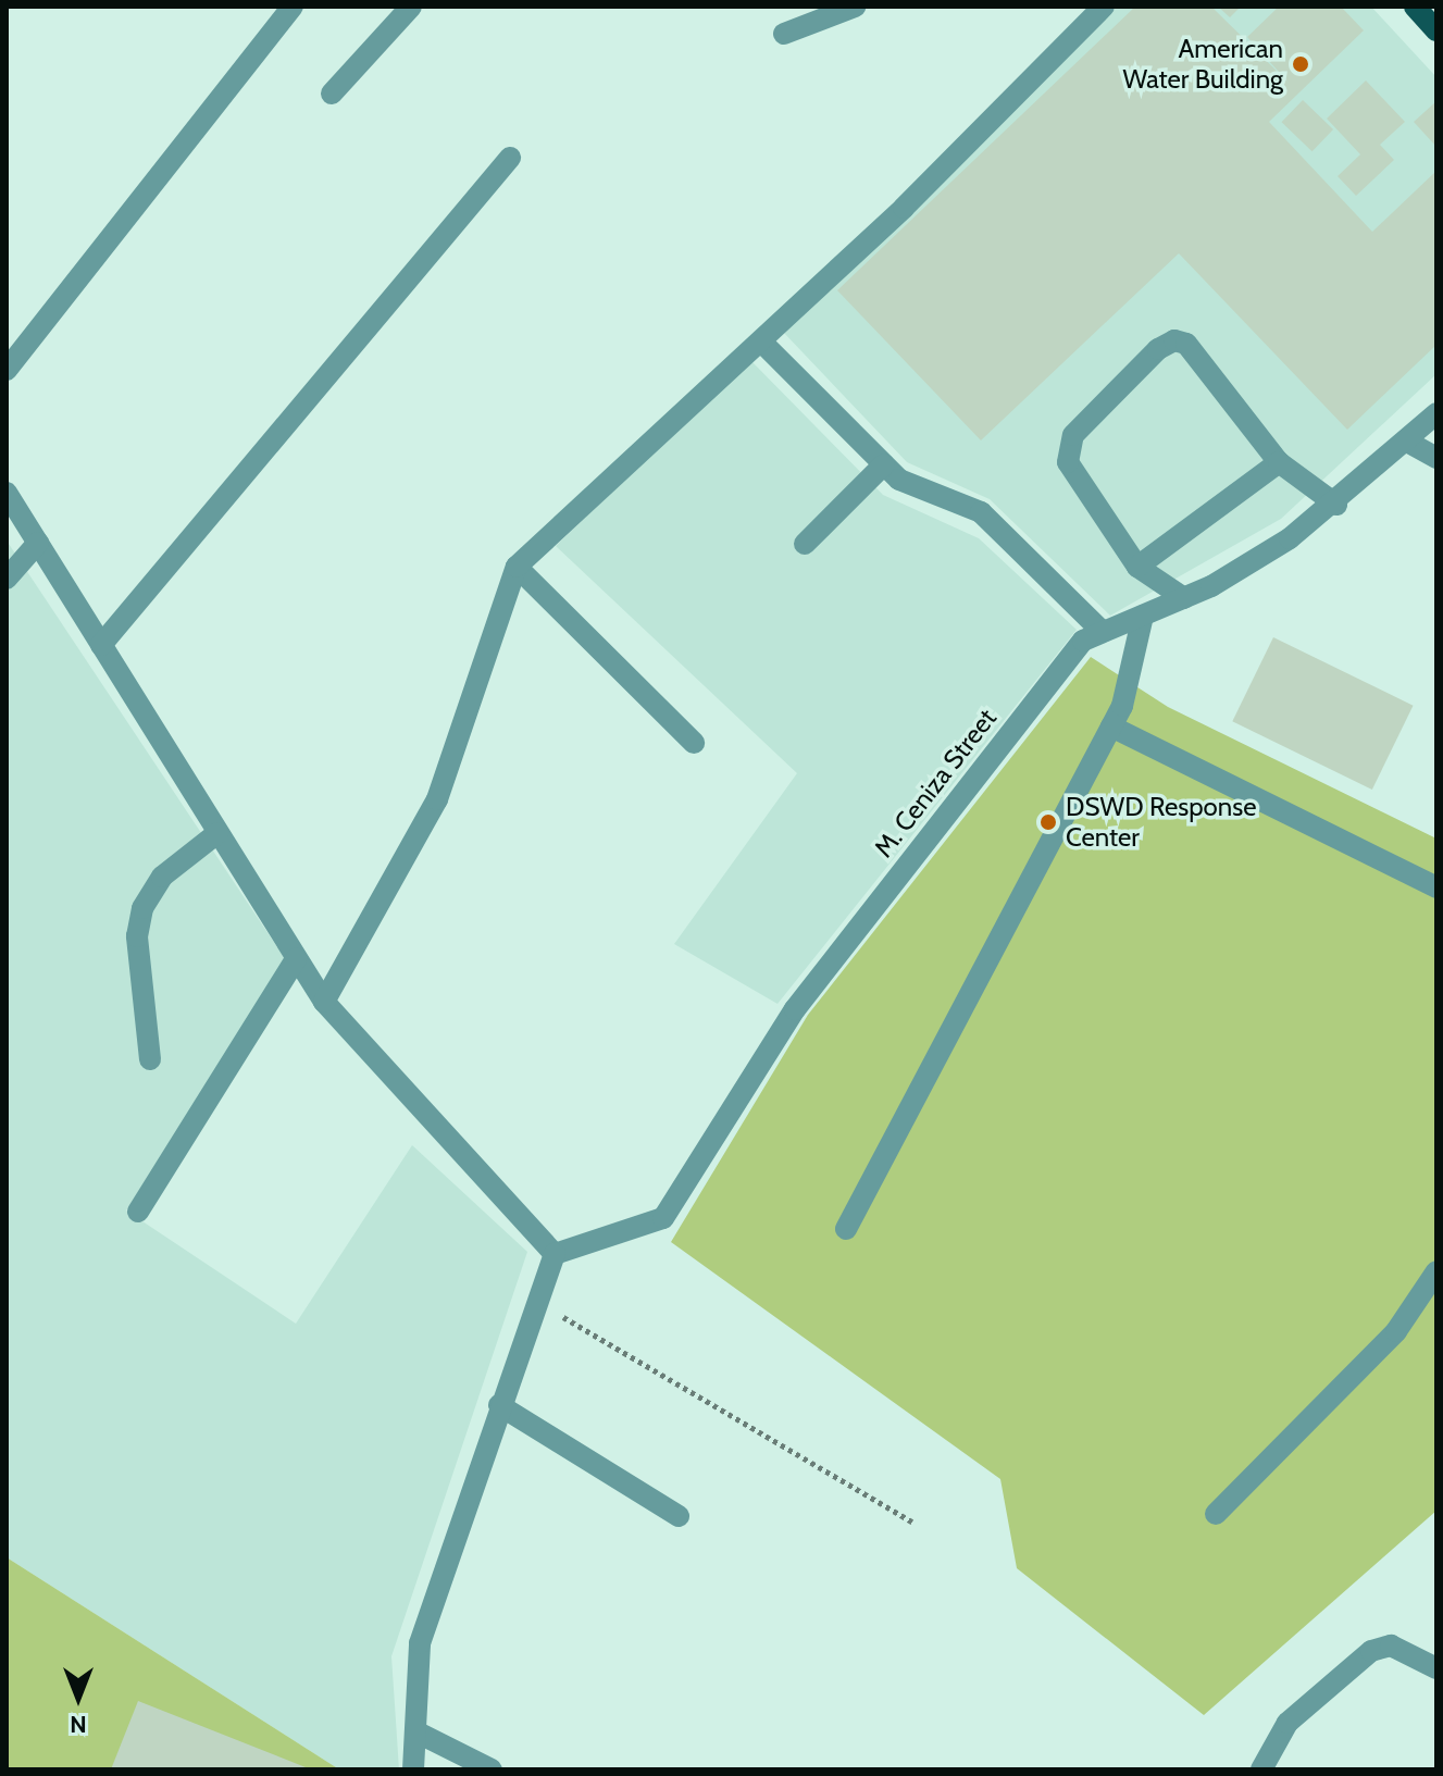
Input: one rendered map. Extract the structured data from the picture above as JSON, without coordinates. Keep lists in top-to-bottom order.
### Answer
{
  "streets": {
    "street": ["M. Ceniza Street"]
  },
  "places": ["American Water Building", "DSWD Response Center"],
  "north": "bottom"
}
